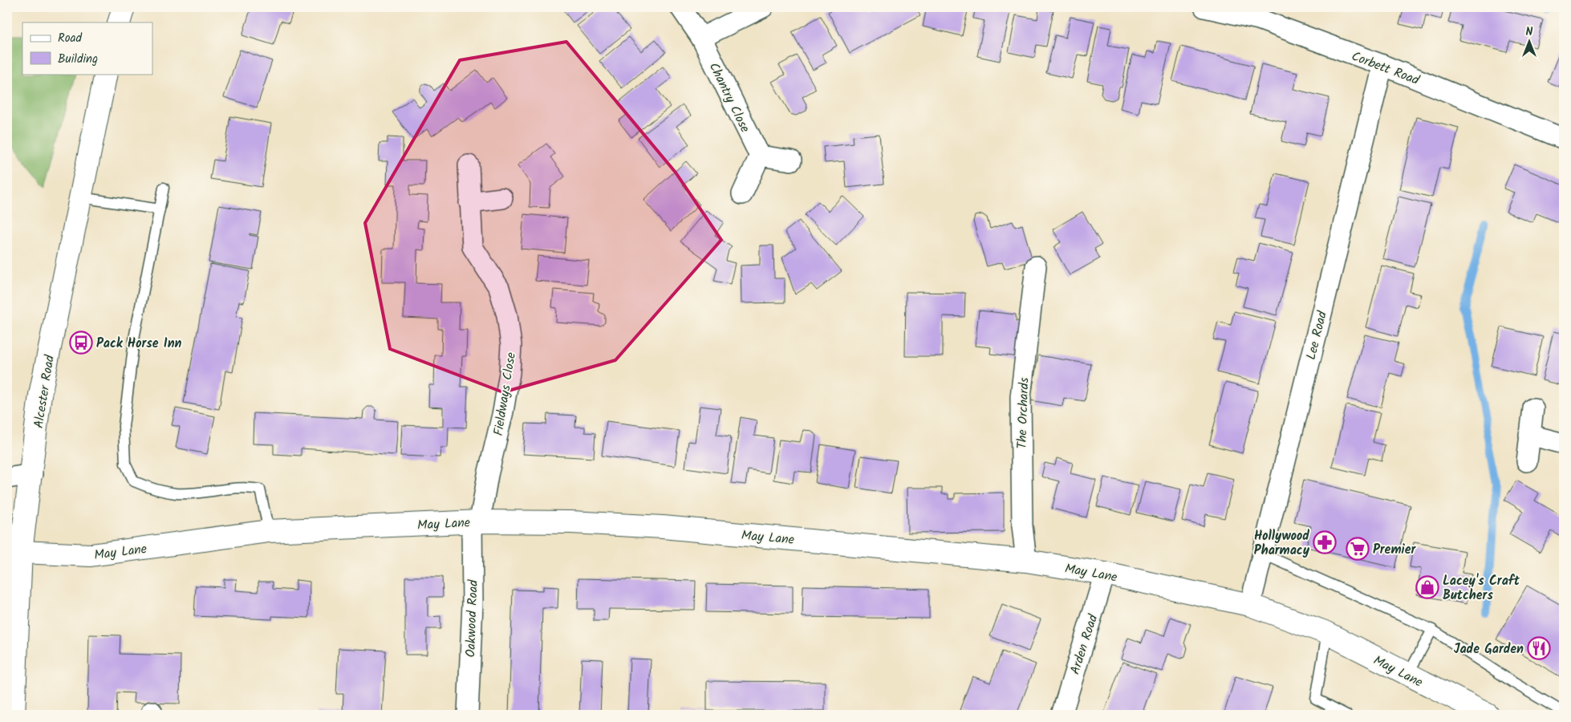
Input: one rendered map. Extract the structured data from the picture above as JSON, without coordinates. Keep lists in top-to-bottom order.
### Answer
{
  "streets": {
    "street": [
      "Corbett Road",
      "Chantry Close",
      "Lee Road",
      "Alcester Road",
      "Fieldways Close",
      "The Orchards",
      "May Lane",
      "Oakwood Road",
      "Arden Road"
    ]
  },
  "crossings": [
    ["Corbett Road", "Lee Road"],
    ["Lee Road", "May Lane"],
    ["Alcester Road", "May Lane"],
    ["Fieldways Close", "May Lane"],
    ["Fieldways Close", "Oakwood Road"],
    ["The Orchards", "May Lane"],
    ["May Lane", "Oakwood Road"],
    ["May Lane", "Arden Road"]
  ],
  "places": {
    "bus stop": ["Pack Horse Inn"],
    "pharmacy": ["Hollywood Pharmacy"],
    "supermarket": ["Premier"],
    "shop": ["Lacey's Craft Butchers"],
    "restaurant": ["Jade Garden"]
  },
  "legend": ["Road", "Building"],
  "north": "top"
}
